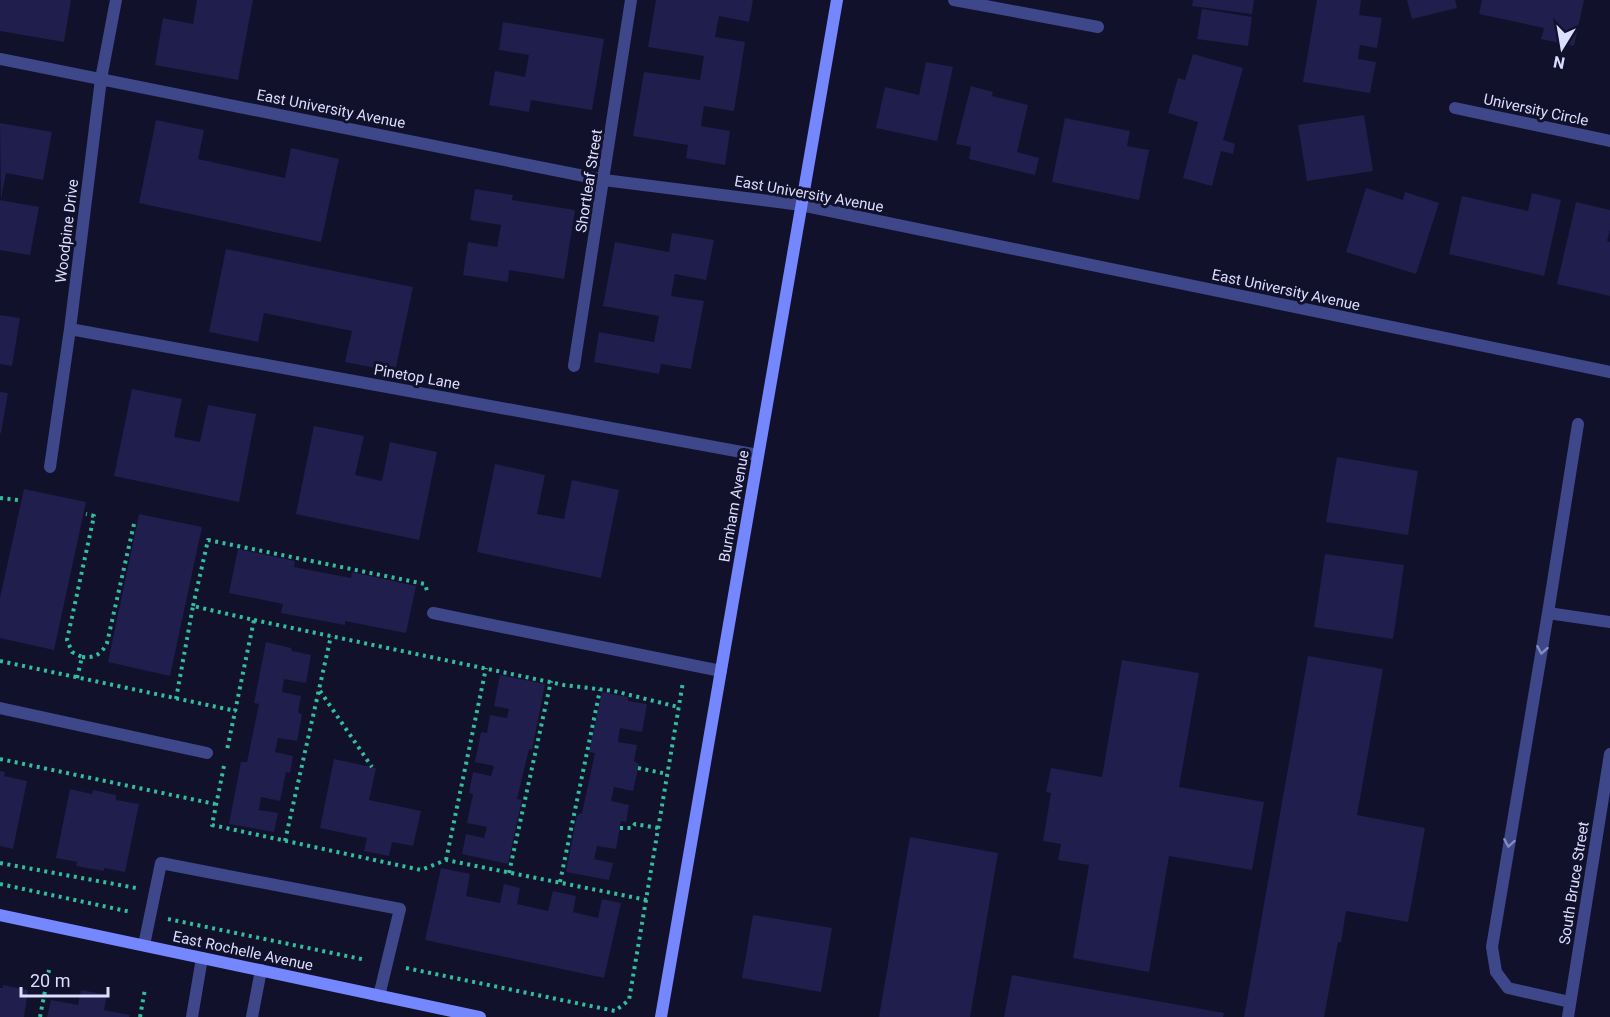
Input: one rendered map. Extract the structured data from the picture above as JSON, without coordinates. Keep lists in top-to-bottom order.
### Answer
{
  "streets": {
    "street": [
      "East University Avenue",
      "University Circle",
      "Shortleaf Street",
      "Woodpine Drive",
      "Pinetop Lane",
      "Burnham Avenue",
      "South Bruce Street",
      "East Rochelle Avenue"
    ]
  },
  "crossings": [
    ["East University Avenue", "Shortleaf Street"],
    ["East University Avenue", "Woodpine Drive"],
    ["East University Avenue", "Burnham Avenue"],
    ["Woodpine Drive", "Pinetop Lane"],
    ["Pinetop Lane", "Burnham Avenue"]
  ],
  "scale_bar": "20 m",
  "north": "bottom"
}
